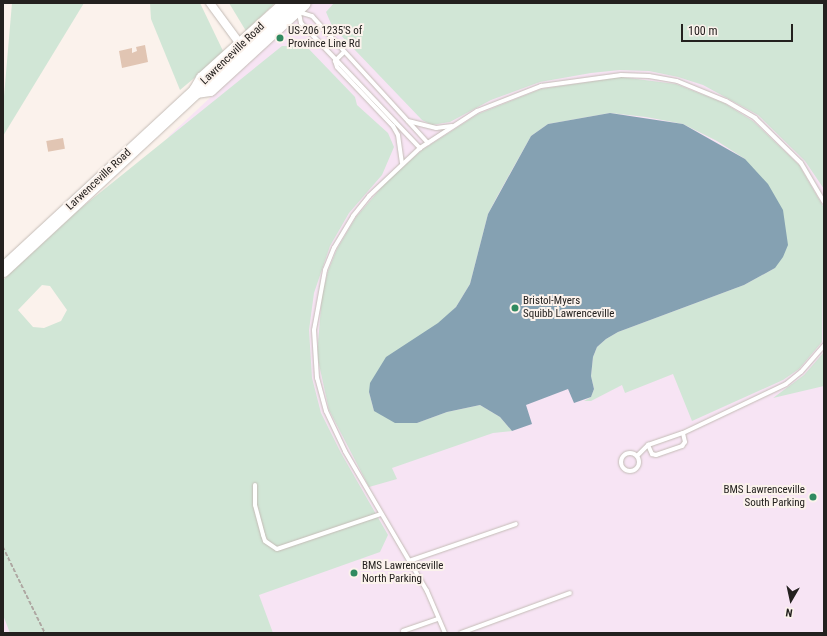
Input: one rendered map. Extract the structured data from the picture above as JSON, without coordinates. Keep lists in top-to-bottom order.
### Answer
{
  "streets": {
    "highway": ["Lawrenceville Road", "Larwenceville Road"]
  },
  "crossings": [
    ["Lawrenceville Road", "Larwenceville Road"]
  ],
  "places": [
    "US-206 1235'S of Province Line Rd",
    "Bristol-Myers Squibb Lawrenceville",
    "BMS Lawrenceville South Parking",
    "BMS Lawrenceville North Parking"
  ],
  "scale_bar": "100 m",
  "north": "bottom"
}
